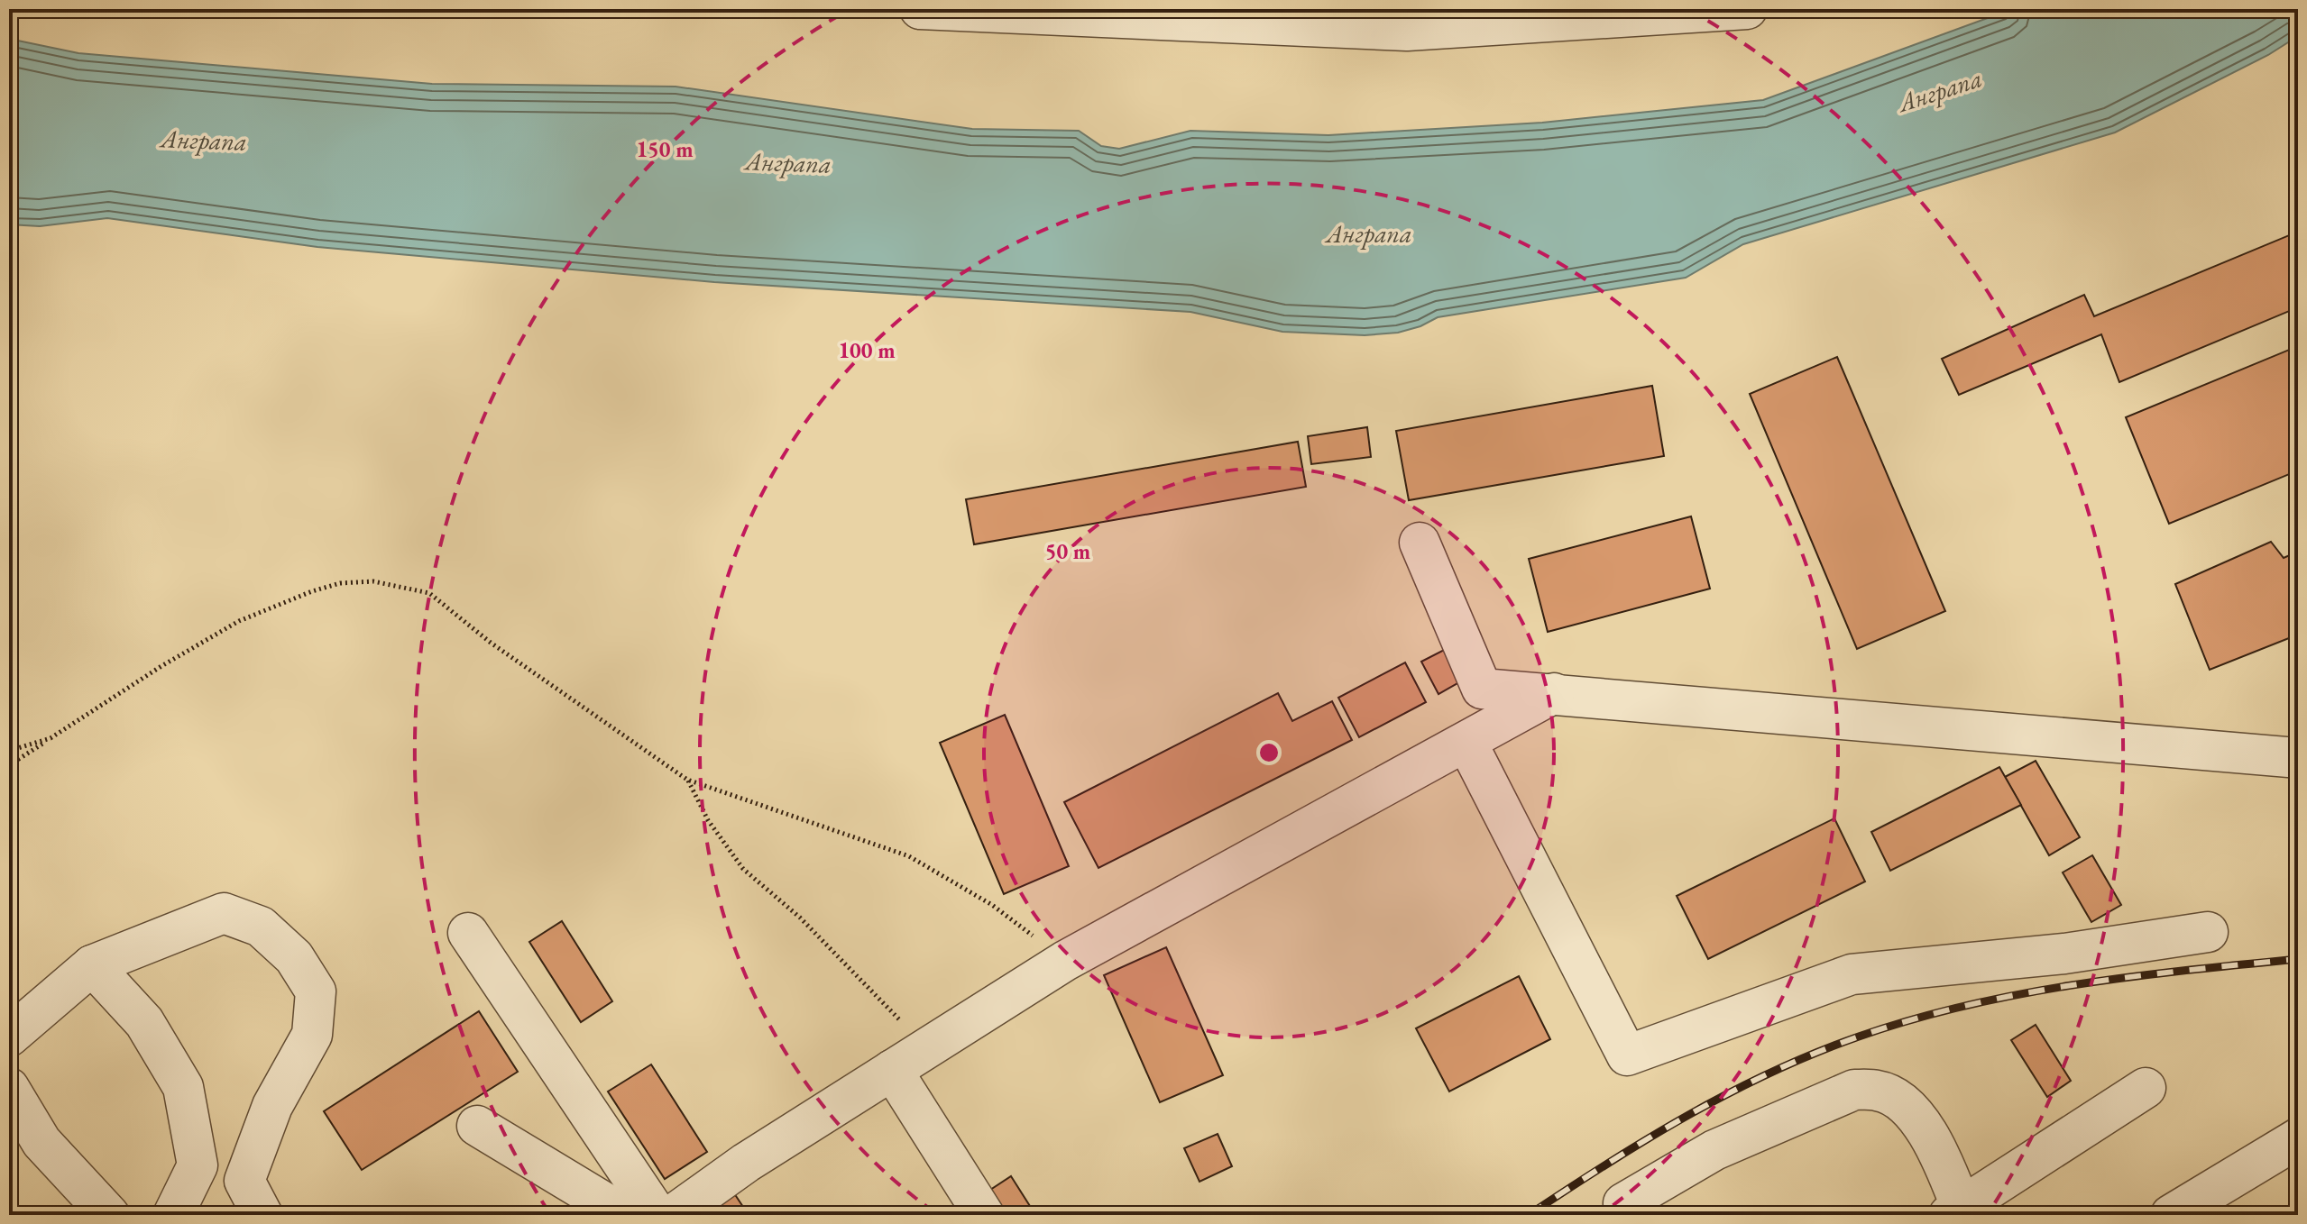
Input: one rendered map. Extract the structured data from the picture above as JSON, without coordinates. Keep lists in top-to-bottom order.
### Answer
{
  "water": ["Анграпа"],
  "rings": ["150 m", "100 m", "50 m"]
}
